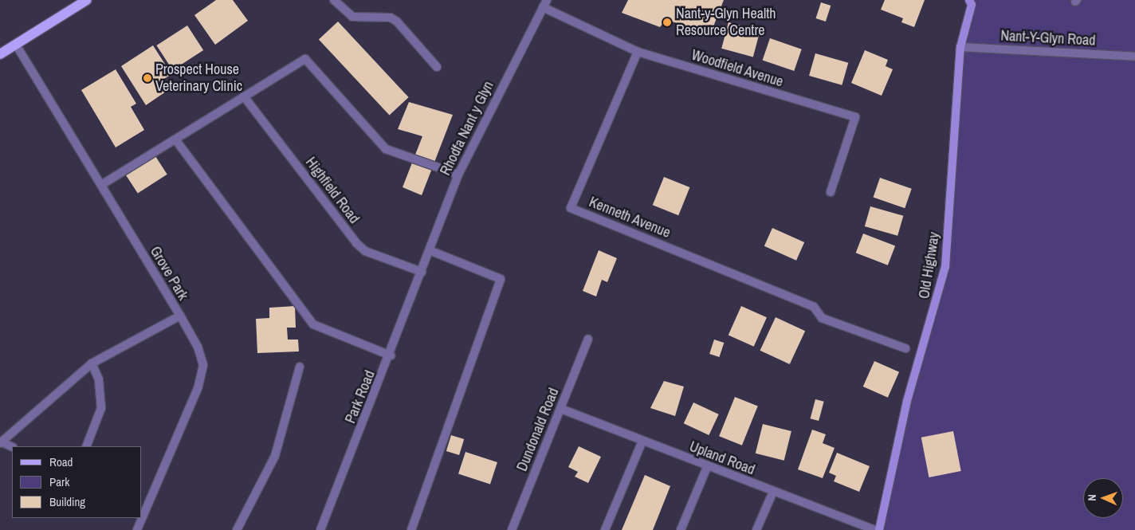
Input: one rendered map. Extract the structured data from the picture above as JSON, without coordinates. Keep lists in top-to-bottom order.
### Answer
{
  "streets": {
    "street": [
      "Nant-Y-Glyn Road",
      "Woodfield Avenue",
      "Rhodfa Nant y Glyn",
      "Highfield Road",
      "Kenneth Avenue",
      "Old Highway",
      "Grove Park",
      "Park Road",
      "Dundonald Road",
      "Upland Road"
    ]
  },
  "crossings": [
    ["Nant-Y-Glyn Road", "Old Highway"],
    ["Woodfield Avenue", "Rhodfa Nant y Glyn"],
    ["Woodfield Avenue", "Kenneth Avenue"],
    ["Rhodfa Nant y Glyn", "Highfield Road"],
    ["Rhodfa Nant y Glyn", "Park Road"],
    ["Highfield Road", "Park Road"],
    ["Dundonald Road", "Upland Road"]
  ],
  "places": ["Nant-y-Glyn Health Resource Centre", "Prospect House Veterinary Clinic"],
  "legend": ["Road", "Park", "Building"],
  "north": "left"
}
